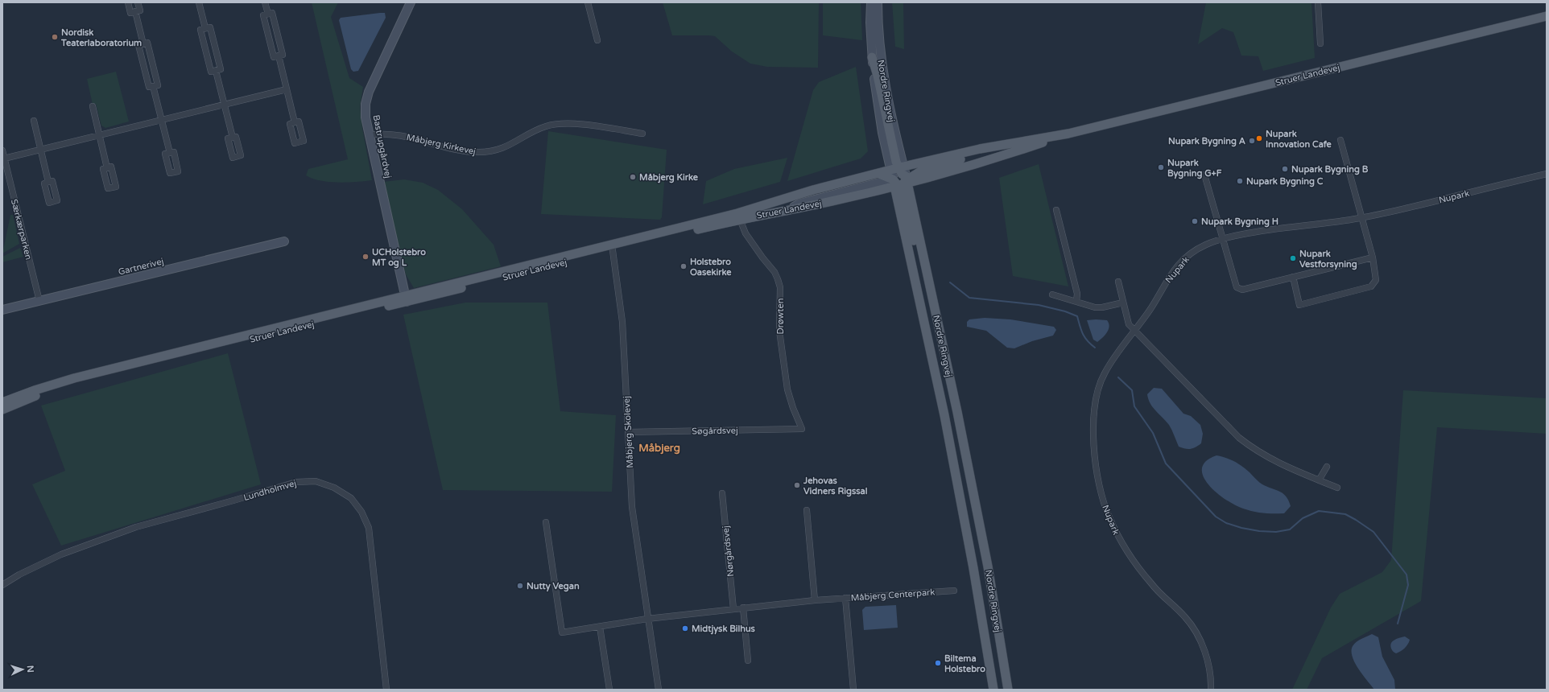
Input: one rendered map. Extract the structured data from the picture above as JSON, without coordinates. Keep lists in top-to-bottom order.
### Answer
{
  "streets": {
    "main road": ["Struer Landevej", "Nordre Ringvej"],
    "street": [
      "Måbjerg Kirkevej",
      "Bastrupgårdvej",
      "Nupark",
      "Særkærparken",
      "Gartnerivej",
      "Drøwten",
      "Søgårdsvej",
      "Måbjerg Skolevej",
      "Lundholmvej",
      "Nørgårdsvej",
      "Måbjerg Centerpark"
    ]
  },
  "crossings": [
    ["Struer Landevej", "Nordre Ringvej"],
    ["Struer Landevej", "Bastrupgårdvej"],
    ["Struer Landevej", "Drøwten"],
    ["Struer Landevej", "Måbjerg Skolevej"],
    ["Måbjerg Kirkevej", "Bastrupgårdvej"],
    ["Særkærparken", "Gartnerivej"],
    ["Drøwten", "Søgårdsvej"],
    ["Søgårdsvej", "Måbjerg Skolevej"]
  ],
  "districts": ["Måbjerg"],
  "places": [
    "Nordisk Teaterlaboratorium",
    "Nupark Innovation Cafe",
    "Nupark Bygning A",
    "Nupark Bygning G+F",
    "Nupark Bygning B",
    "Måbjerg Kirke",
    "Nupark Bygning C",
    "Nupark Bygning H",
    "UCHolstebro MT og L",
    "Nupark Vestforsyning",
    "Holstebro Oasekirke",
    "Jehovas Vidners Rigssal",
    "Nutty Vegan",
    "Midtjysk Bilhus",
    "Biltema Holstebro"
  ],
  "north": "right"
}
